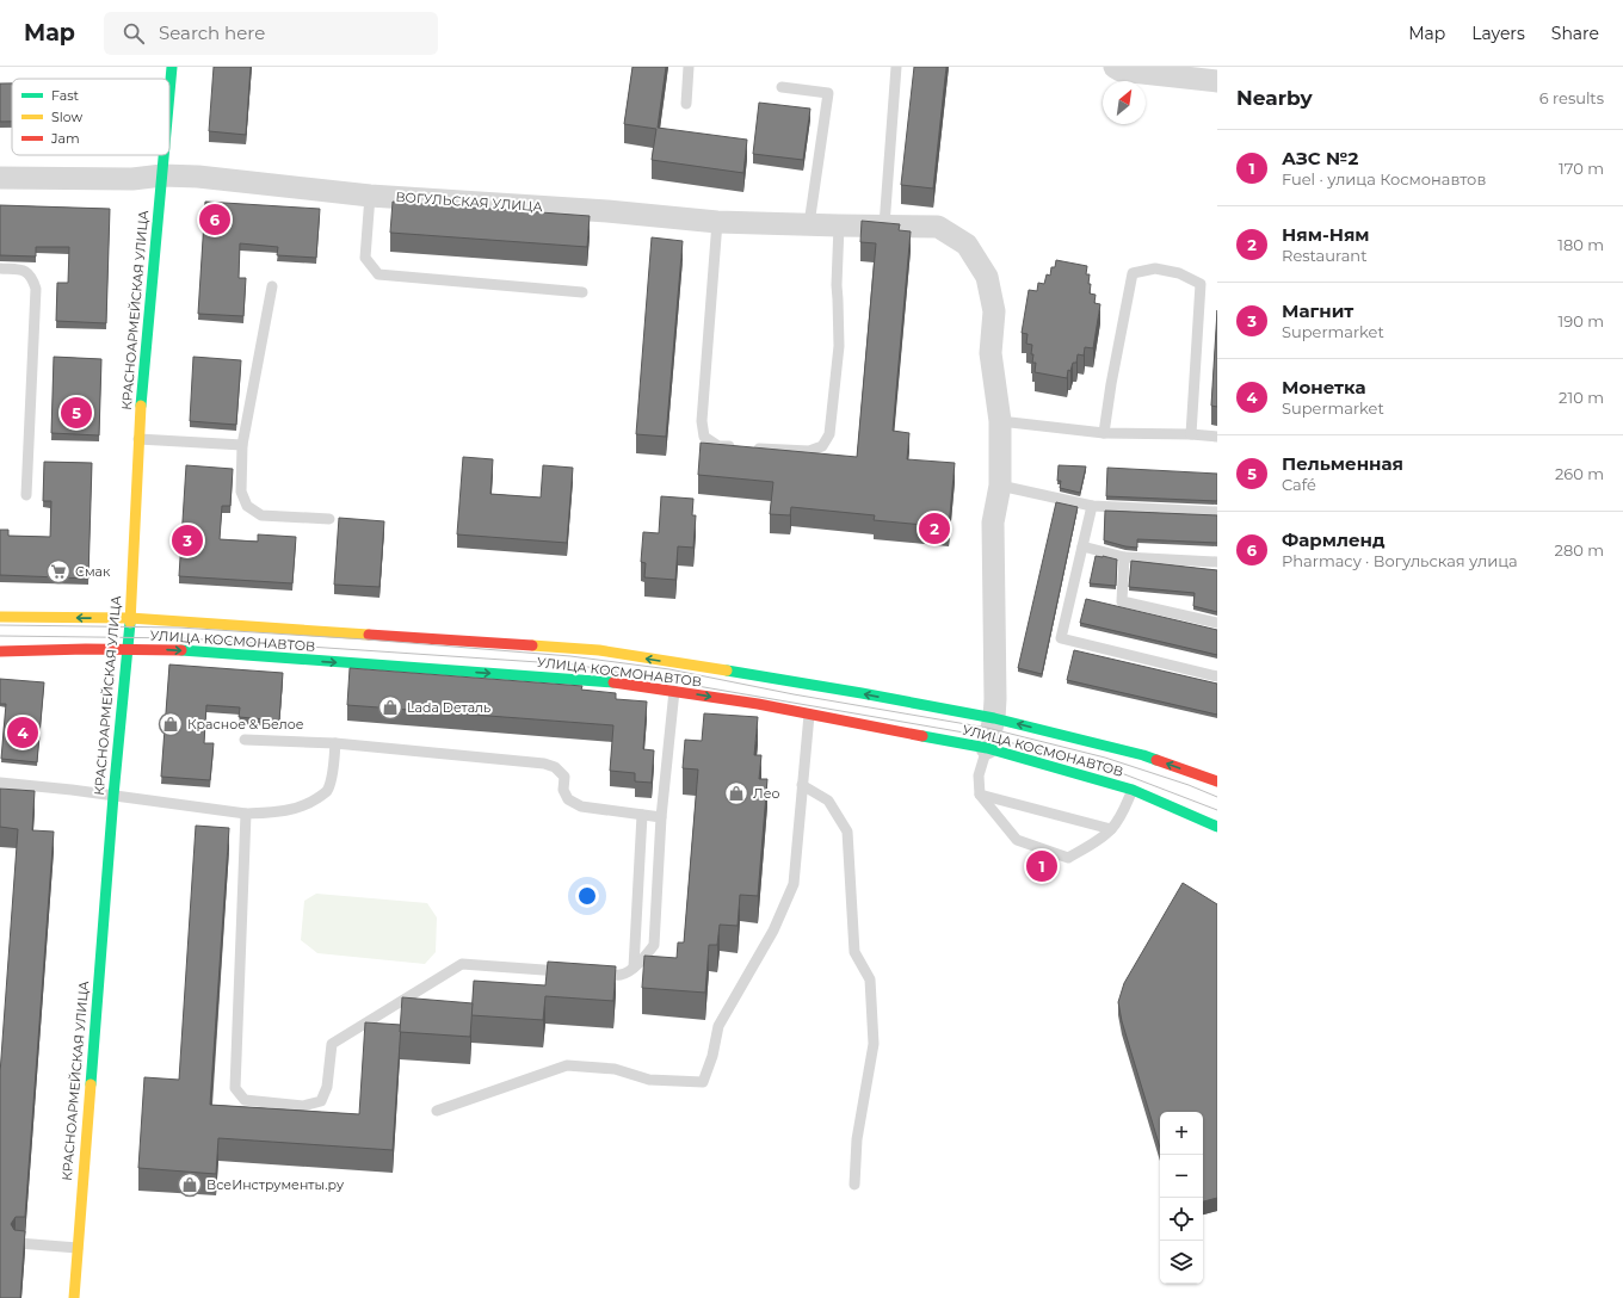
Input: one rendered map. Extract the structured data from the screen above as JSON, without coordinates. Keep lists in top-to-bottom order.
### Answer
{
  "streets": {
    "main road": ["КРАСНОАРМЕЙСКАЯ УЛИЦА", "УЛИЦА КОСМОНАВТОВ"],
    "street": ["ВОГУЛЬСКАЯ УЛИЦА"]
  },
  "crossings": [
    ["ВОГУЛЬСКАЯ УЛИЦА", "КРАСНОАРМЕЙСКАЯ УЛИЦА"],
    ["КРАСНОАРМЕЙСКАЯ УЛИЦА", "УЛИЦА КОСМОНАВТОВ"]
  ],
  "places": {
    "supermarket": ["Смак"],
    "shop": [
      "Lada Dеталь",
      "Красное & Белое",
      "Лео",
      "ВсеИнструменты.ру"
    ]
  },
  "legend": ["Fast", "Slow", "Jam"],
  "north": "top right",
  "page": {
    "header": "Map",
    "search": "Search here",
    "nav": ["Map", "Layers", "Share"],
    "heading": ["Nearby", "6 results"],
    "list": [
      {
        "mark": "1",
        "name": "АЗС №2",
        "note": "Fuel · улица Космонавтов",
        "value": "170 m"
      },
      {
        "mark": "2",
        "name": "Ням-Ням",
        "note": "Restaurant",
        "value": "180 m"
      },
      {
        "mark": "3",
        "name": "Магнит",
        "note": "Supermarket",
        "value": "190 m"
      },
      {
        "mark": "4",
        "name": "Монетка",
        "note": "Supermarket",
        "value": "210 m"
      },
      {
        "mark": "5",
        "name": "Пельменная",
        "note": "Café",
        "value": "260 m"
      },
      {
        "mark": "6",
        "name": "Фармленд",
        "note": "Pharmacy · Вогульская улица",
        "value": "280 m"
      }
    ],
    "pins": [
      "6",
      "5",
      "2",
      "3",
      "4",
      "1"
    ],
    "map_buttons": ["+", "−"]
  }
}
